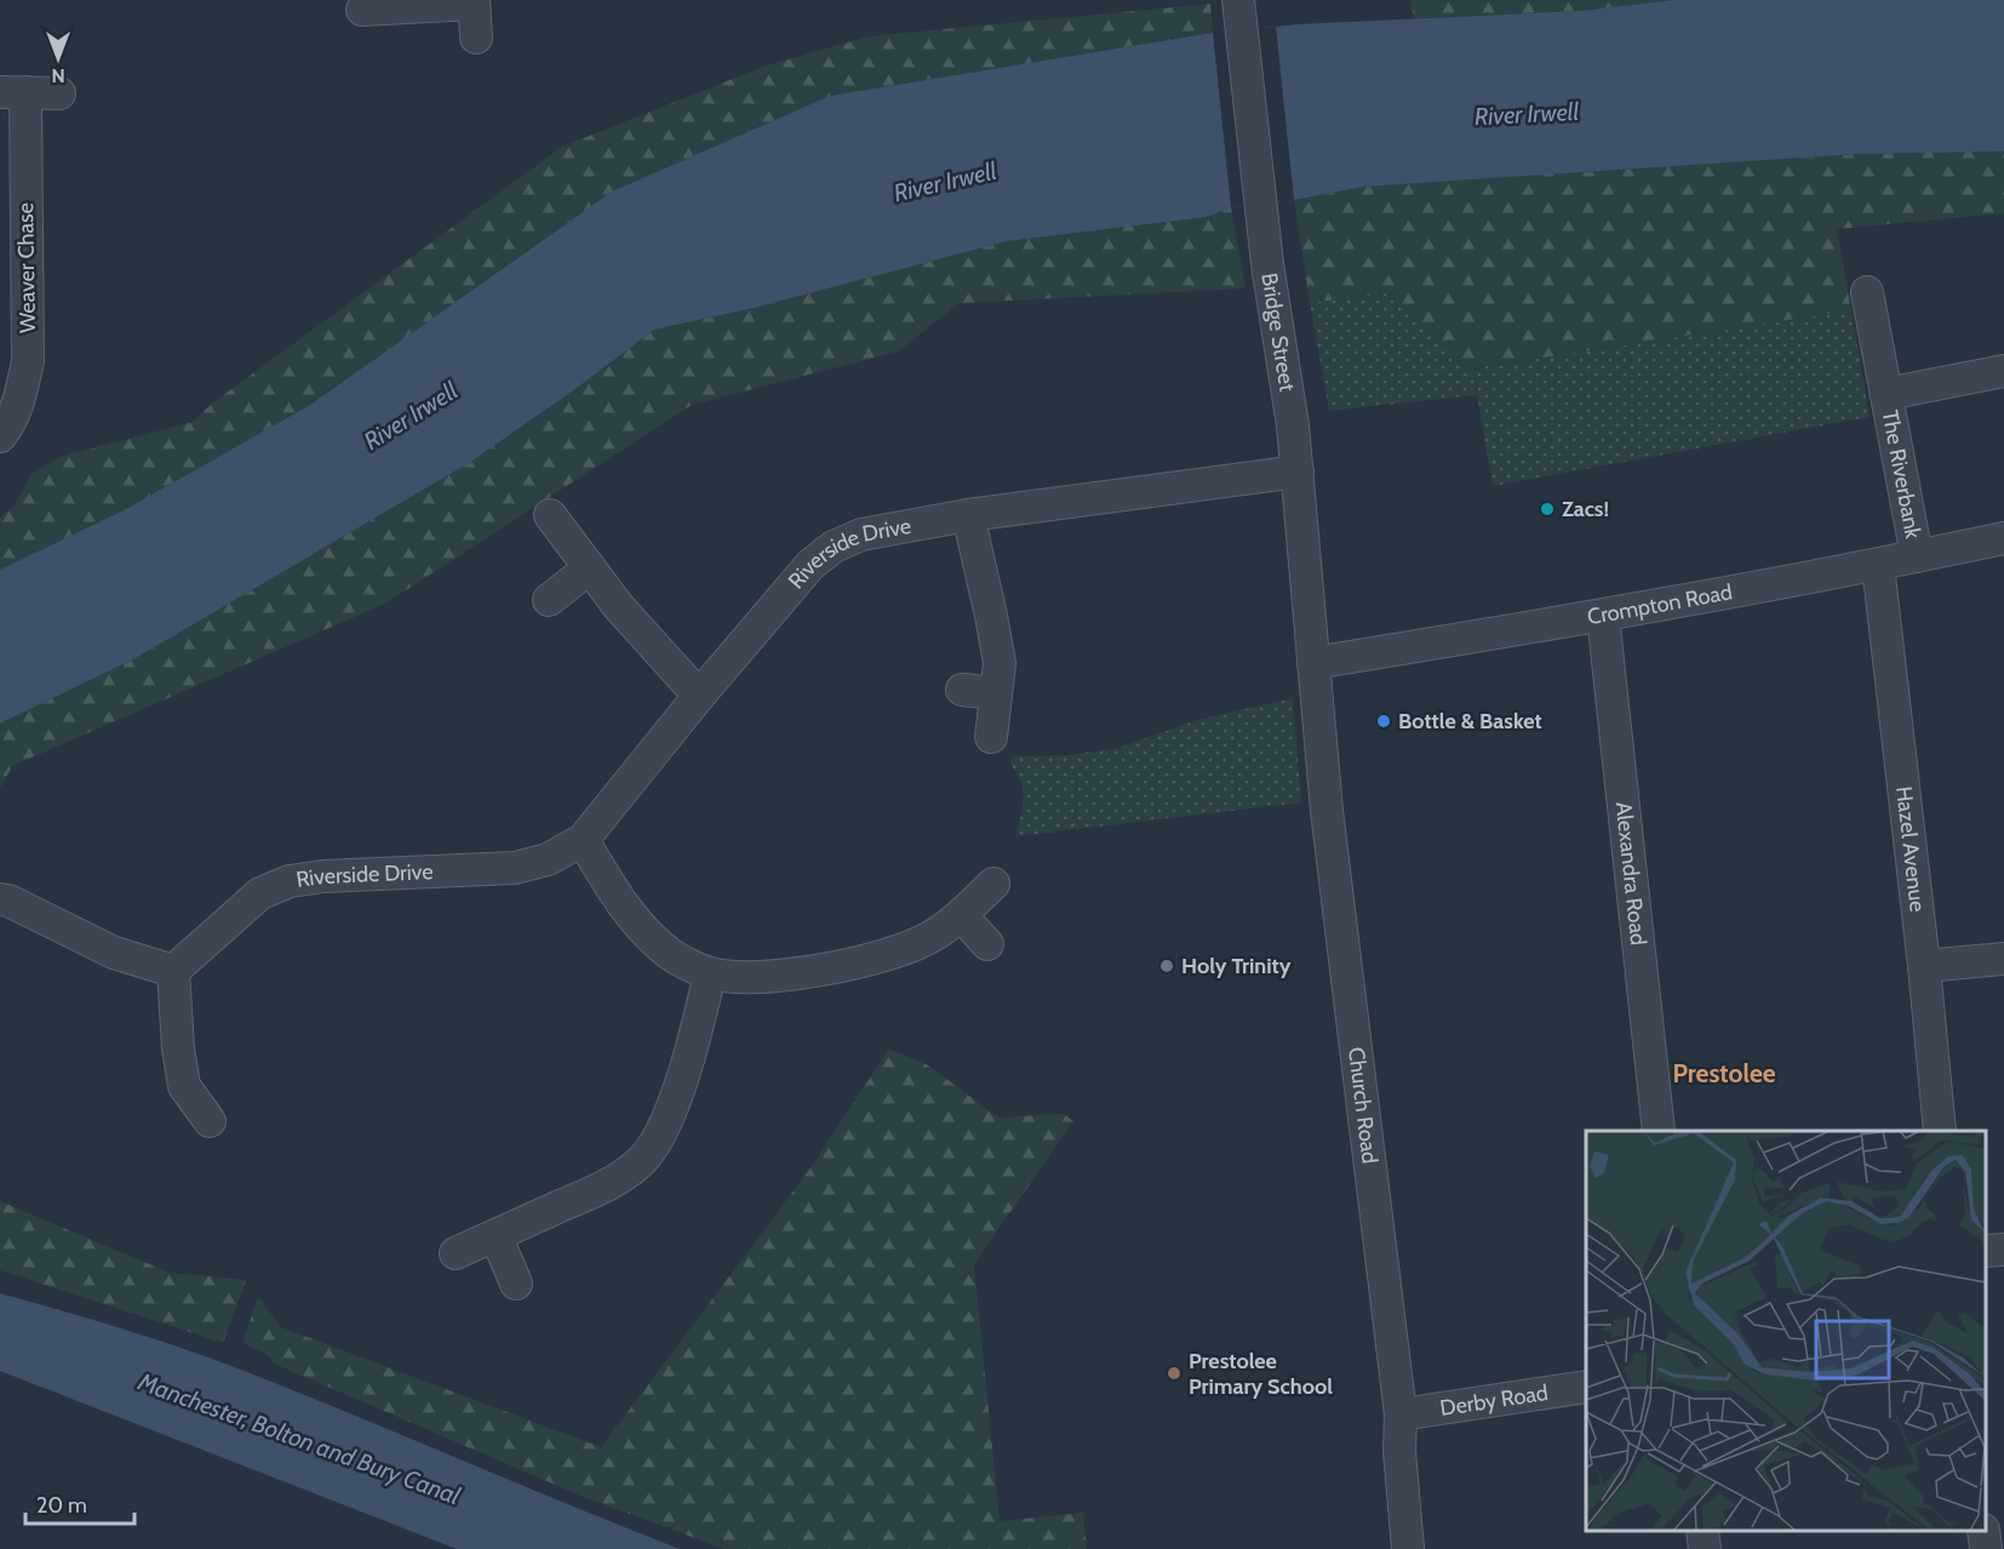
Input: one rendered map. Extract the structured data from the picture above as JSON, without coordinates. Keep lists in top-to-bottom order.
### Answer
{
  "streets": {
    "street": [
      "Weaver Chase",
      "Bridge Street",
      "The Riverbank",
      "Riverside Drive",
      "Crompton Road",
      "Hazel Avenue",
      "Alexandra Road",
      "Church Road",
      "Derby Road"
    ]
  },
  "crossings": [
    ["Bridge Street", "Riverside Drive"],
    ["Bridge Street", "Crompton Road"],
    ["Bridge Street", "Church Road"],
    ["The Riverbank", "Crompton Road"],
    ["Crompton Road", "Hazel Avenue"],
    ["Crompton Road", "Alexandra Road"],
    ["Crompton Road", "Church Road"],
    ["Church Road", "Derby Road"]
  ],
  "districts": ["Prestolee"],
  "water": ["River Irwell", "Manchester, Bolton and Bury Canal"],
  "places": [
    "Zacs!",
    "Bottle & Basket",
    "Holy Trinity",
    "Prestolee Primary School"
  ],
  "scale_bar": "20 m",
  "north": "bottom"
}
